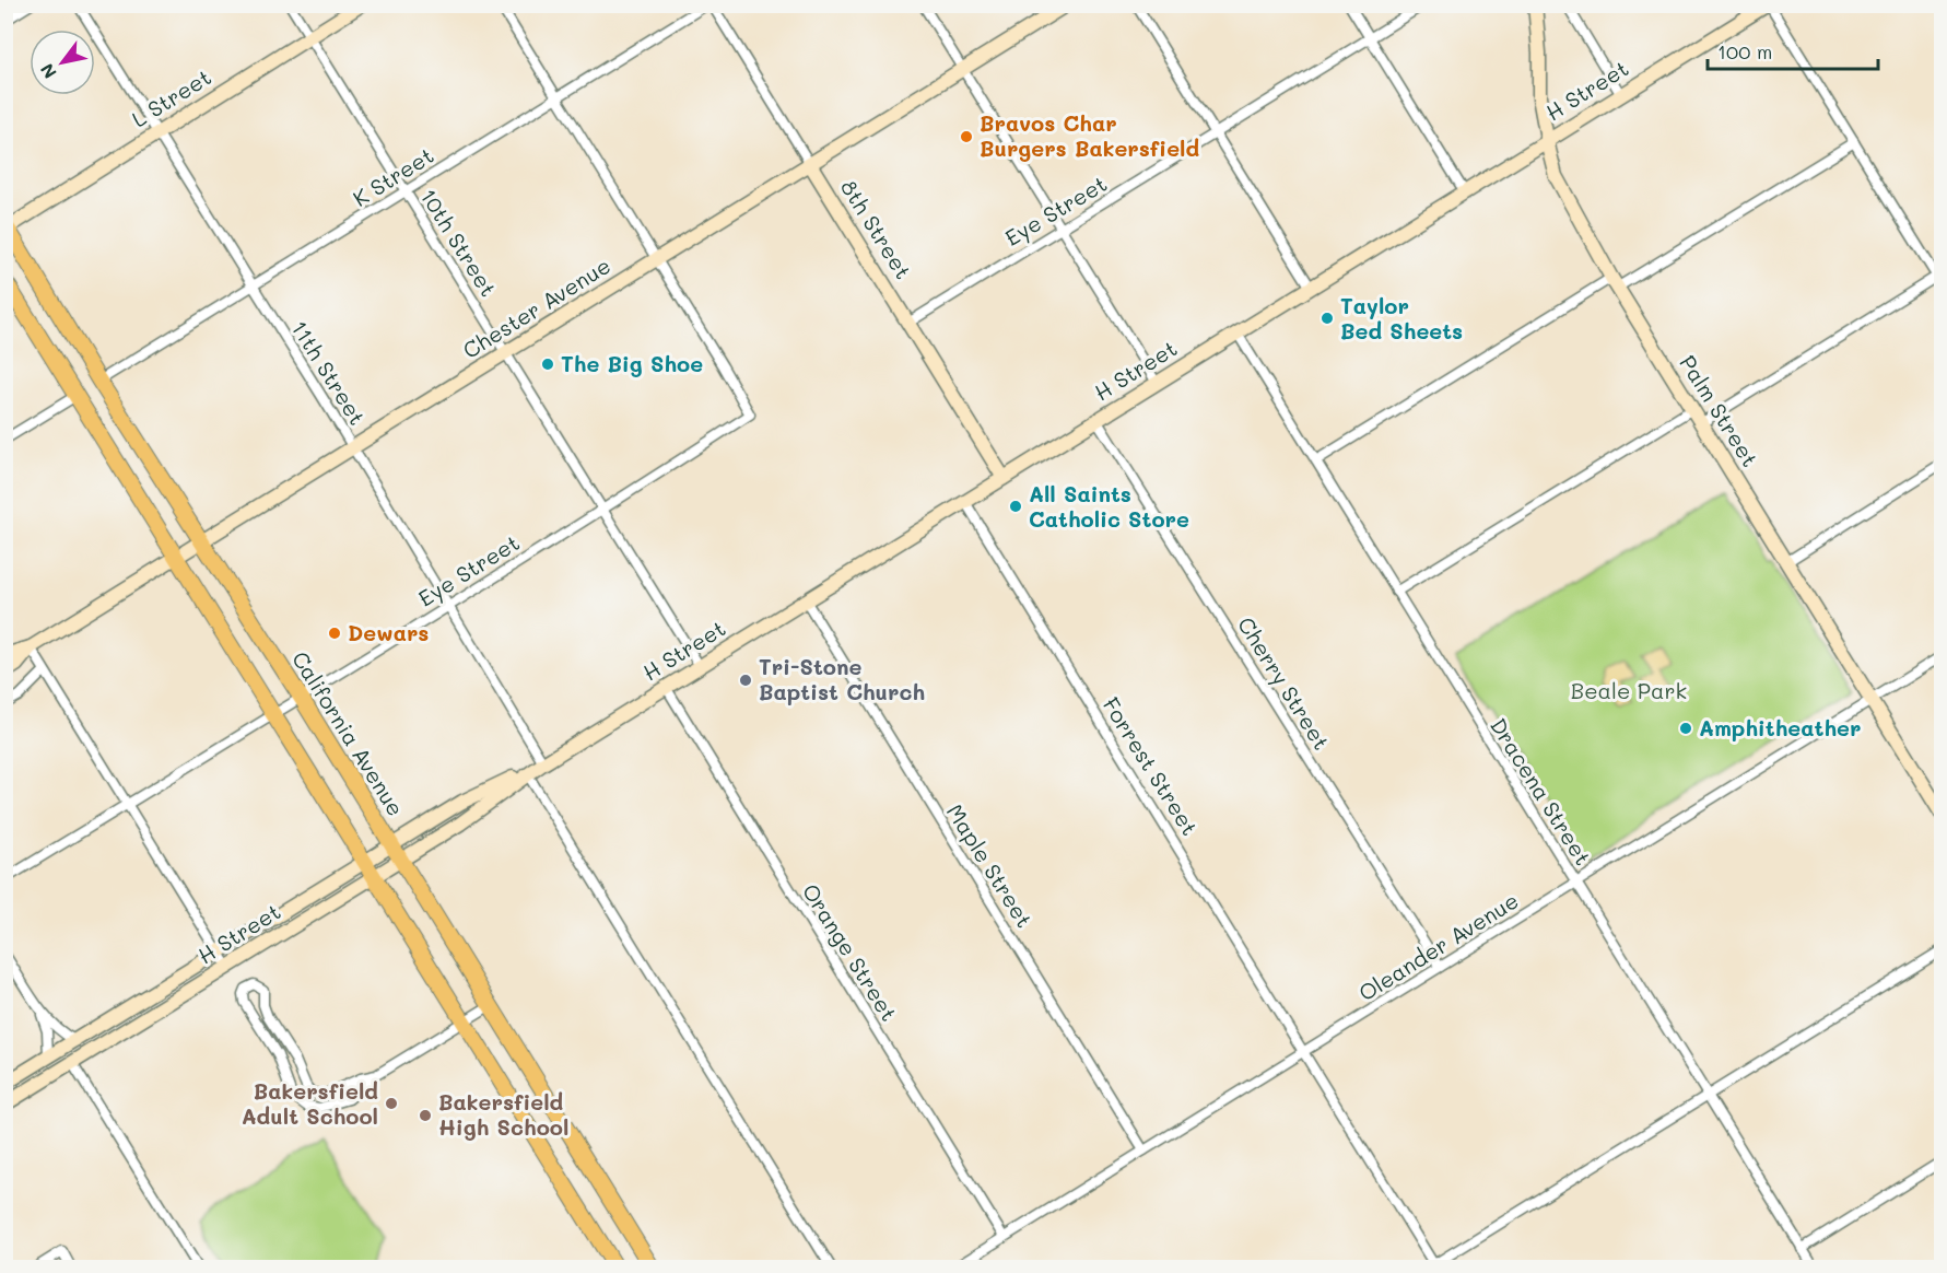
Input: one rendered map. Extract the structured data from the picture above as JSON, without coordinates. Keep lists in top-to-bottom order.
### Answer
{
  "streets": {
    "main road": ["California Avenue"],
    "street": [
      "H Street",
      "L Street",
      "K Street",
      "Eye Street",
      "8th Street",
      "10th Street",
      "Chester Avenue",
      "11th Street",
      "Palm Street",
      "Cherry Street",
      "Forrest Street",
      "Dracena Street",
      "Maple Street",
      "Oleander Avenue",
      "Orange Street"
    ]
  },
  "crossings": [
    ["H Street", "8th Street"],
    ["H Street", "10th Street"],
    ["H Street", "11th Street"],
    ["H Street", "Palm Street"],
    ["H Street", "Cherry Street"],
    ["H Street", "California Avenue"],
    ["H Street", "Forrest Street"],
    ["H Street", "Dracena Street"],
    ["H Street", "Maple Street"],
    ["H Street", "Orange Street"],
    ["L Street", "10th Street"],
    ["L Street", "11th Street"],
    ["L Street", "California Avenue"],
    ["K Street", "8th Street"],
    ["K Street", "10th Street"],
    ["K Street", "11th Street"],
    ["K Street", "California Avenue"],
    ["Eye Street", "8th Street"],
    ["Eye Street", "10th Street"],
    ["Eye Street", "Chester Avenue"],
    ["Eye Street", "11th Street"],
    ["Eye Street", "California Avenue"],
    ["8th Street", "Chester Avenue"],
    ["10th Street", "Chester Avenue"],
    ["Chester Avenue", "11th Street"],
    ["Chester Avenue", "California Avenue"],
    ["Palm Street", "Oleander Avenue"],
    ["Cherry Street", "Oleander Avenue"],
    ["Forrest Street", "Oleander Avenue"],
    ["Dracena Street", "Oleander Avenue"],
    ["Maple Street", "Oleander Avenue"],
    ["Oleander Avenue", "Orange Street"]
  ],
  "parks": ["Beale Park"],
  "places": [
    "Bravos Char Burgers Bakersfield",
    "Taylor Bed Sheets",
    "The Big Shoe",
    "All Saints Catholic Store",
    "Dewars",
    "Tri-Stone Baptist Church",
    "Amphitheather",
    "Bakersfield Adult School",
    "Bakersfield High School"
  ],
  "scale_bar": "100 m",
  "north": "bottom left"
}
